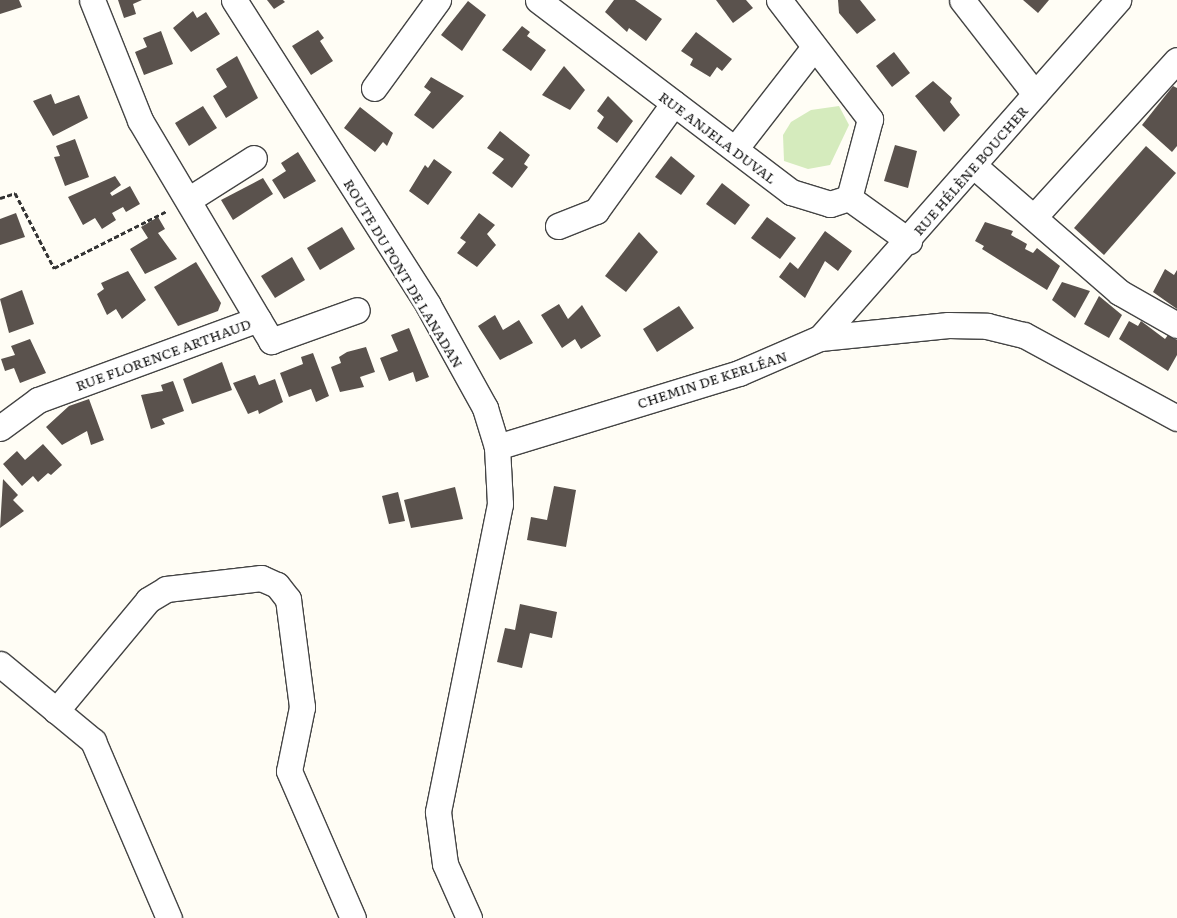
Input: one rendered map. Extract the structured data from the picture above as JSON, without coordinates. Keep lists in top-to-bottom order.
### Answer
{
  "streets": {
    "street": [
      "RUE ANJELA DUVAL",
      "RUE HÉLÈNE BOUCHER",
      "ROUTE DU PONT DE LANADAN",
      "RUE FLORENCE ARTHAUD",
      "CHEMIN DE KERLÉAN"
    ]
  },
  "crossings": [
    ["RUE HÉLÈNE BOUCHER", "CHEMIN DE KERLÉAN"],
    ["ROUTE DU PONT DE LANADAN", "CHEMIN DE KERLÉAN"]
  ]
}
